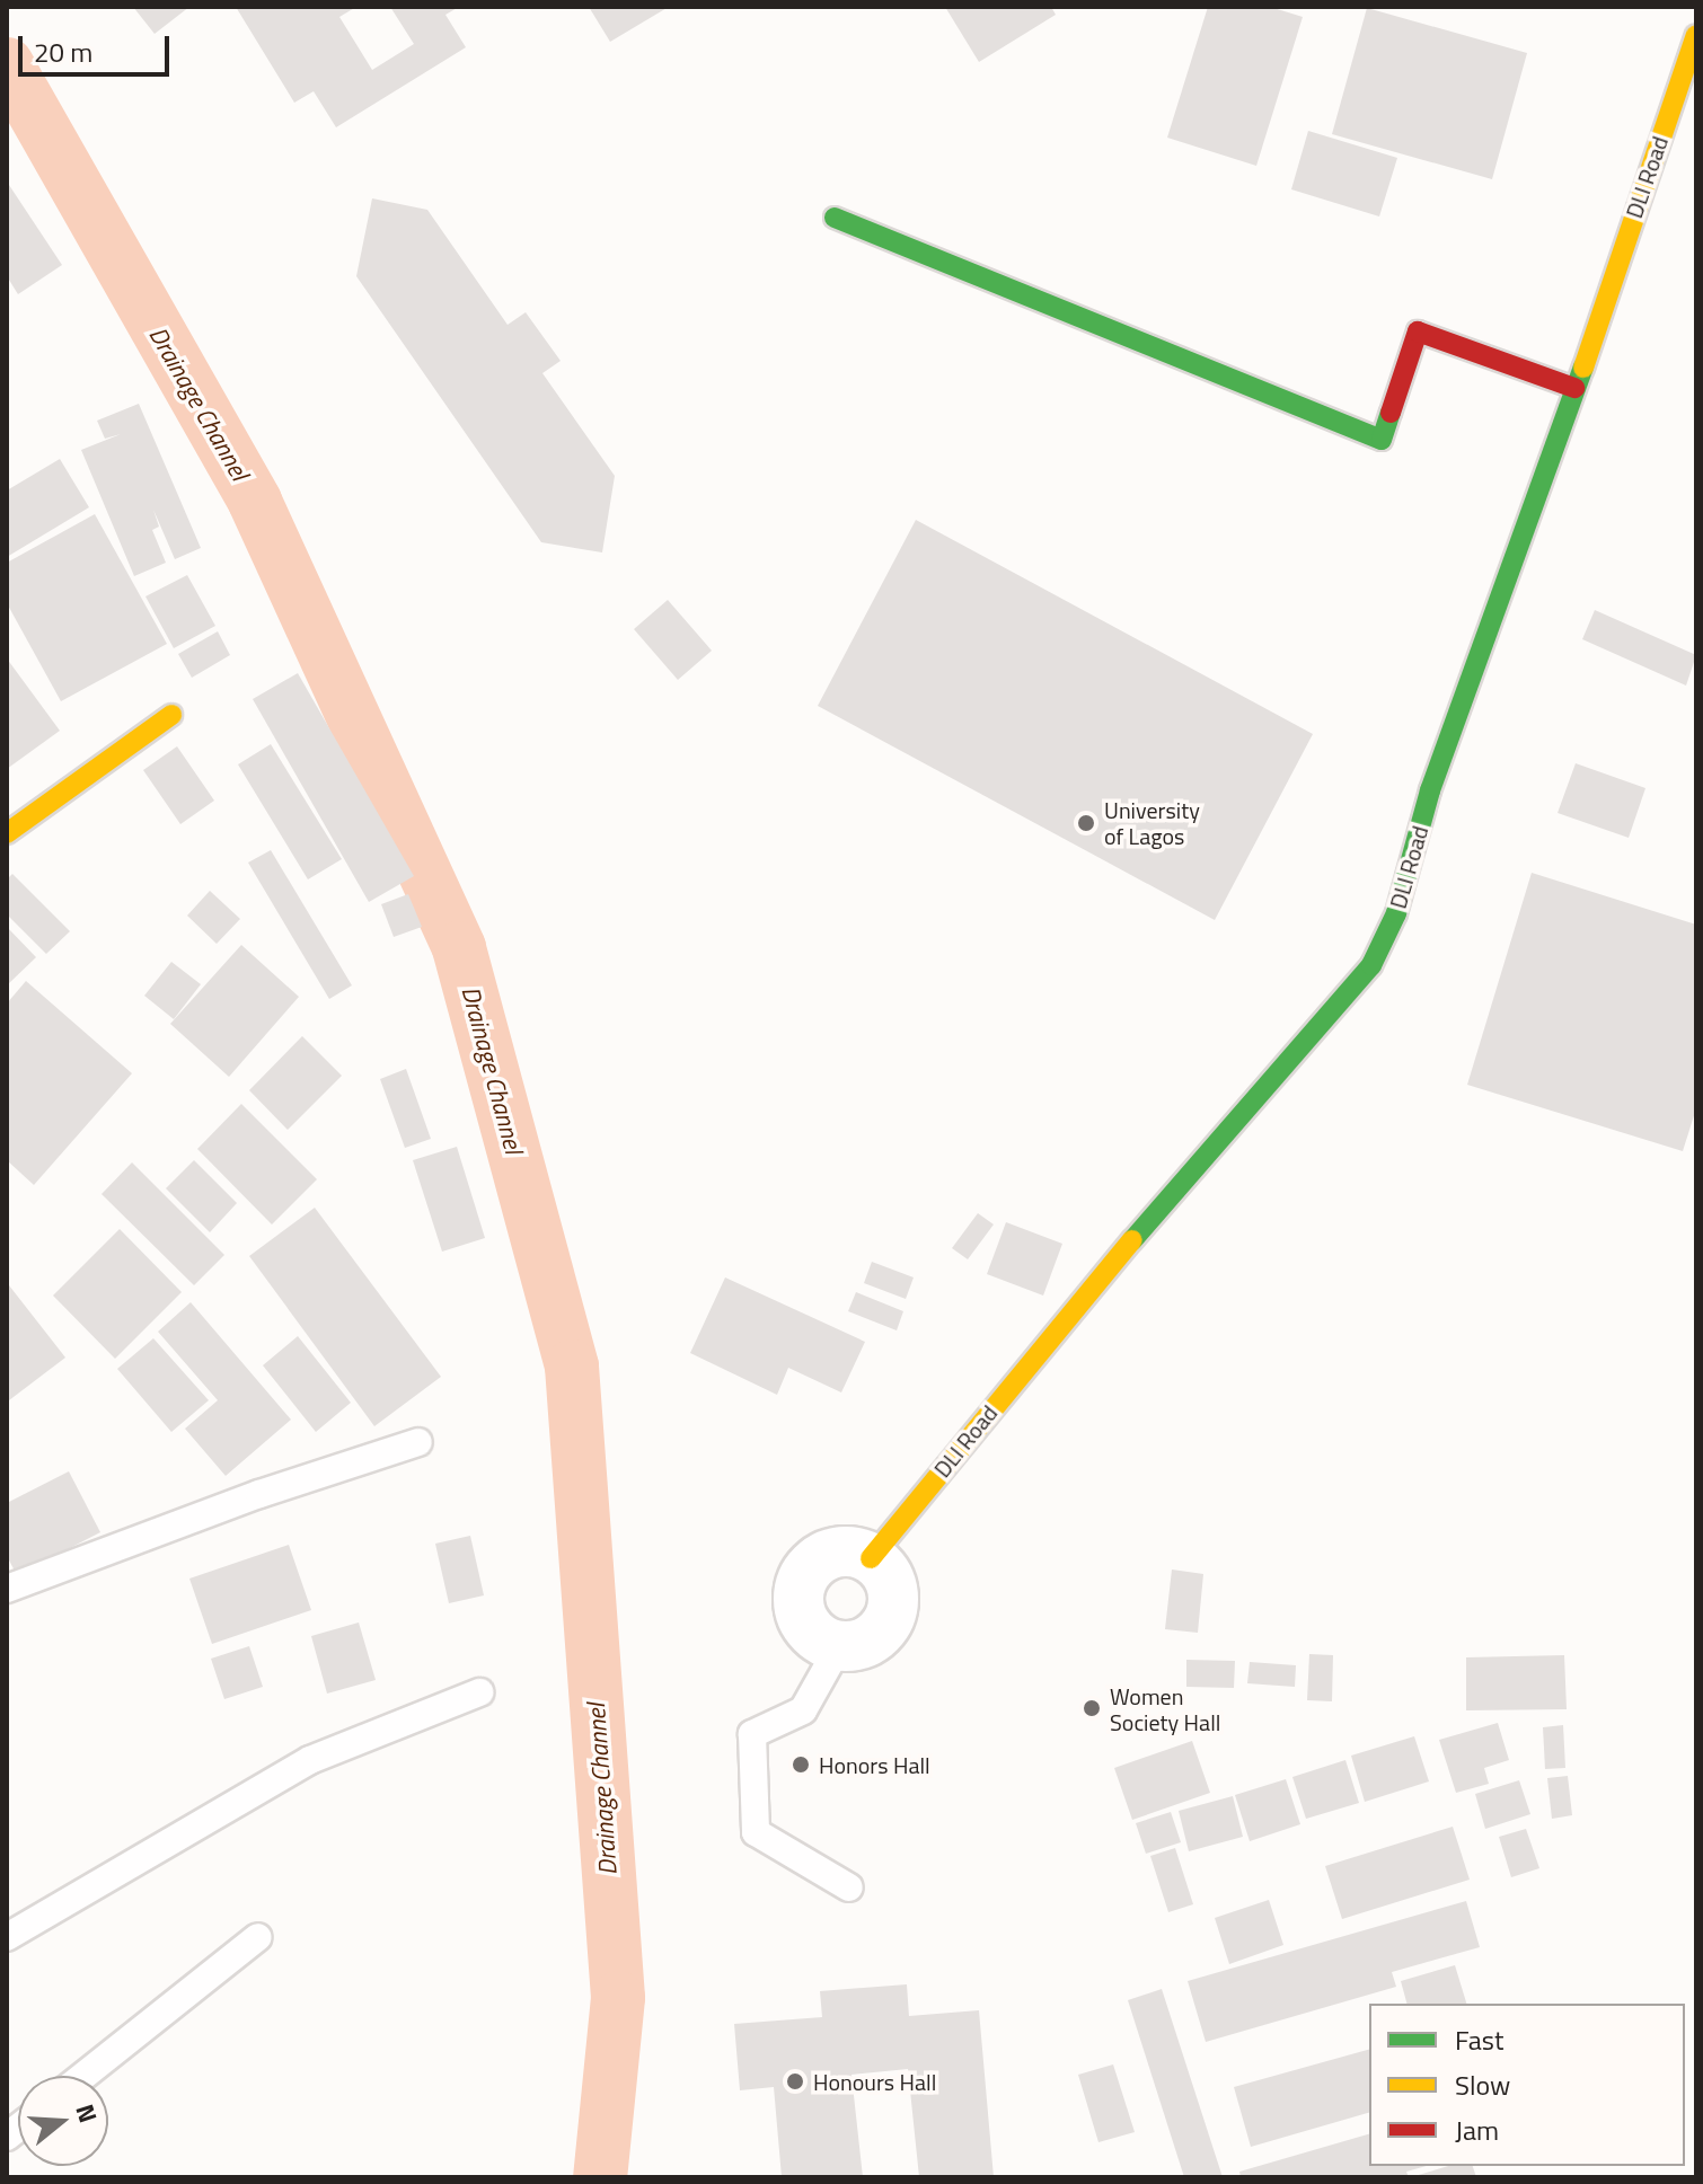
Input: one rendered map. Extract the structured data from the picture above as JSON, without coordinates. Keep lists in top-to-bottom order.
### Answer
{
  "streets": {
    "street": ["DLI Road"]
  },
  "water": ["Drainage Channel"],
  "places": [
    "University of Lagos",
    "Women Society Hall",
    "Honors Hall",
    "Honours Hall"
  ],
  "legend": ["Fast", "Slow", "Jam"],
  "scale_bar": "20 m",
  "north": "right"
}
